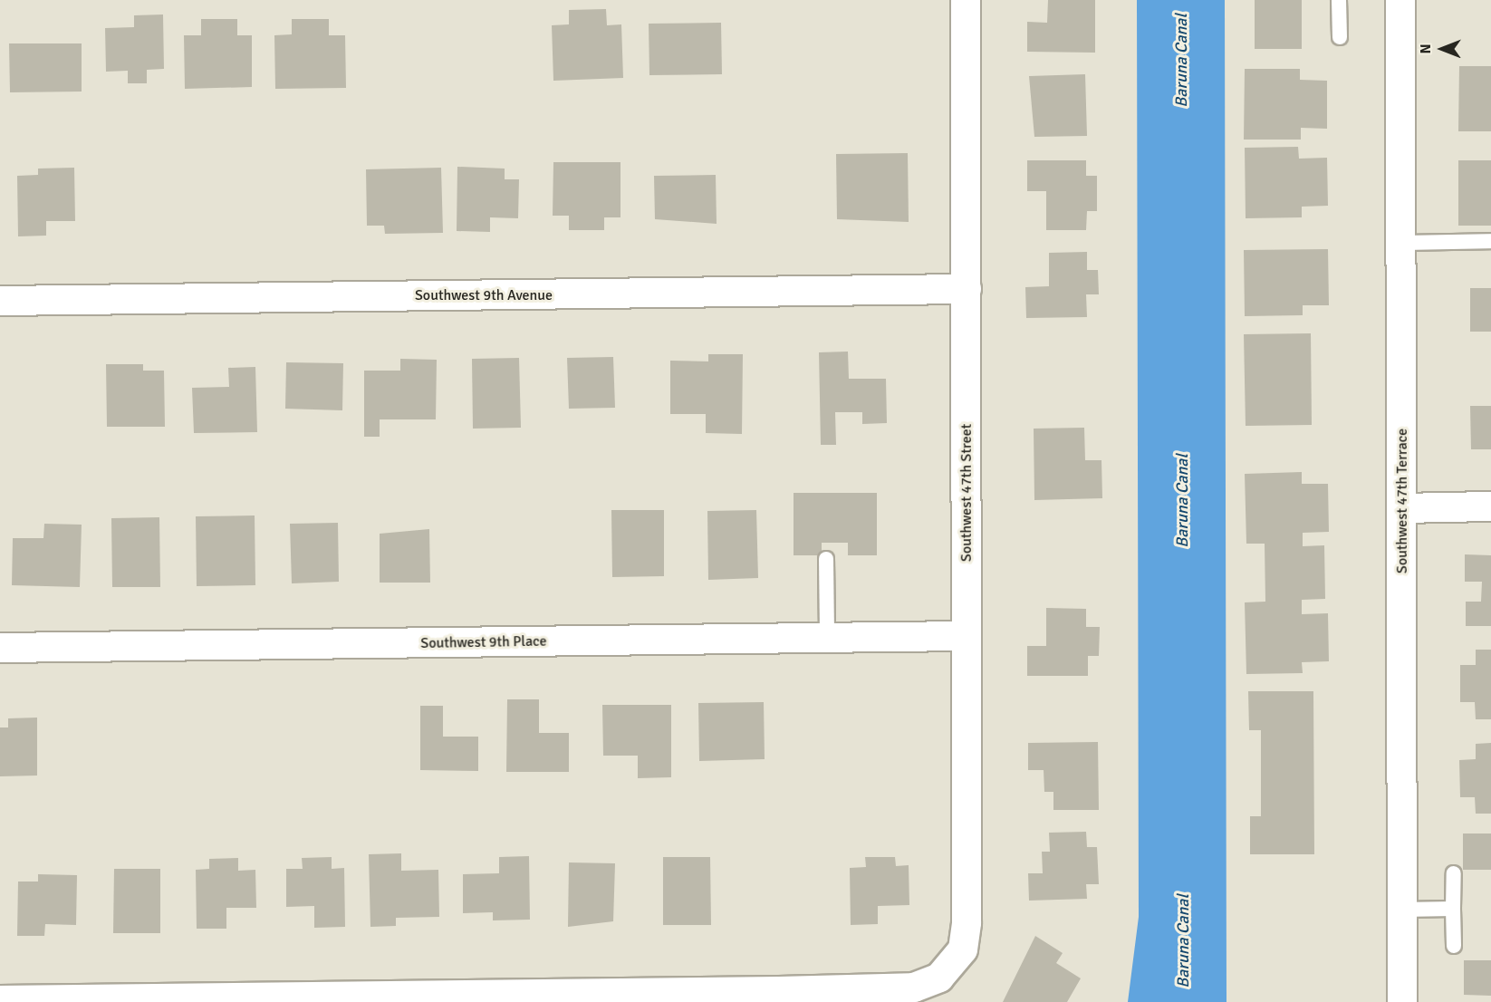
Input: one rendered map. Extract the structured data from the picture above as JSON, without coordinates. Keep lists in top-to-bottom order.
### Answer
{
  "streets": {
    "street": [
      "Southwest 9th Avenue",
      "Southwest 47th Street",
      "Southwest 47th Terrace",
      "Southwest 9th Place"
    ]
  },
  "crossings": [
    ["Southwest 9th Avenue", "Southwest 47th Street"],
    ["Southwest 47th Street", "Southwest 9th Place"]
  ],
  "water": ["Baruna Canal"],
  "north": "left"
}
